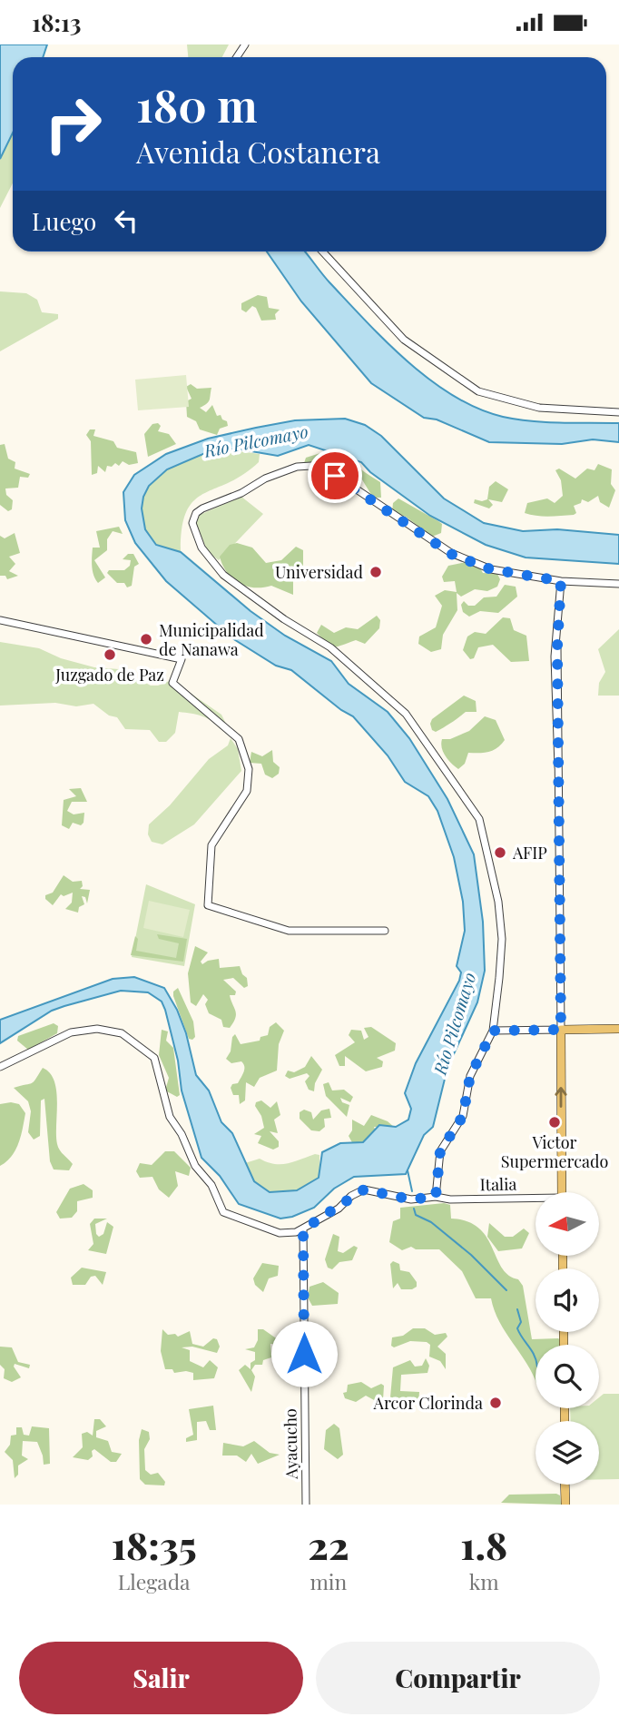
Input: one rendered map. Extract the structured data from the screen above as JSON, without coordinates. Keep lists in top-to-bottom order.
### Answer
{
  "streets": {
    "street": ["Italia", "Ayacucho"]
  },
  "crossings": [
    ["Italia", "Ayacucho"]
  ],
  "water": ["Río Pilcomayo"],
  "places": [
    "Universidad",
    "Municipalidad de Nanawa",
    "Juzgado de Paz",
    "AFIP",
    "Victor Supermercado",
    "Arcor Clorinda"
  ],
  "north": "left",
  "page": {
    "status": "18:13",
    "turn": ["180 m", "Avenida Costanera"],
    "then": "Luego",
    "eta": [
      "18:35",
      "Llegada",
      "22",
      "min",
      "1.8",
      "km"
    ],
    "buttons": ["Salir", "Compartir"]
  }
}
